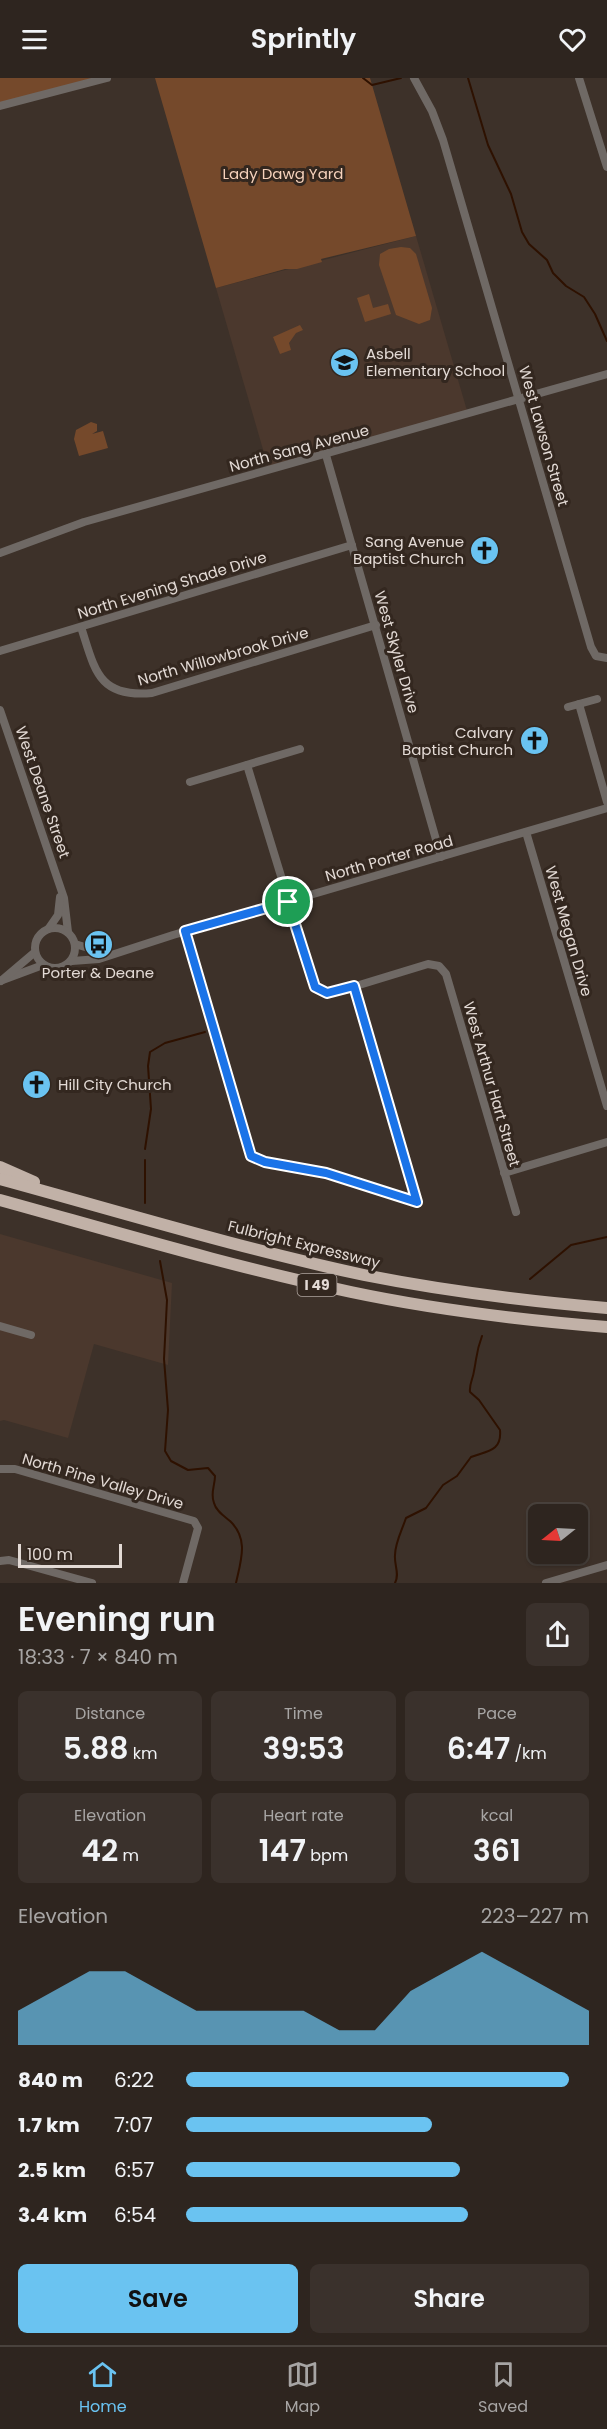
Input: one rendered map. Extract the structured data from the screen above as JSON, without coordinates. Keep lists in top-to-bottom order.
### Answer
{
  "streets": {
    "highway": ["Fulbright Expressway", "I 49"],
    "street": [
      "West Lawson Street",
      "North Sang Avenue",
      "North Evening Shade Drive",
      "West Skyler Drive",
      "North Willowbrook Drive",
      "West Deane Street",
      "North Porter Road",
      "West Megan Drive",
      "West Arthur Hart Street",
      "North Pine Valley Drive"
    ]
  },
  "crossings": [
    ["West Lawson Street", "North Sang Avenue"],
    ["North Sang Avenue", "West Skyler Drive"],
    ["North Evening Shade Drive", "West Skyler Drive"],
    ["North Evening Shade Drive", "North Willowbrook Drive"],
    ["West Skyler Drive", "North Willowbrook Drive"],
    ["West Skyler Drive", "North Porter Road"],
    ["West Deane Street", "North Porter Road"],
    ["North Porter Road", "West Megan Drive"]
  ],
  "parks": ["Lady Dawg Yard"],
  "places": {
    "school or university": ["Asbell Elementary School"],
    "church": ["Sang Avenue Baptist Church", "Calvary Baptist Church", "Hill City Church"],
    "bus stop": ["Porter & Deane"]
  },
  "scale_bar": "100 m",
  "north": "left",
  "page": {
    "header": "Sprintly",
    "scale": "100 m",
    "heading": ["Evening run", "18:33 · 7 × 840 m"],
    "stats": [
      ["Distance", "5.88 km"],
      ["Time", "39:53"],
      ["Pace", "6:47 /km"],
      ["Elevation", "42 m"],
      ["Heart rate", "147 bpm"],
      ["kcal", "361"]
    ],
    "chart": ["Elevation", "223–227 m"],
    "list": [
      {
        "name": "840 m",
        "note": "6:22"
      },
      {
        "name": "1.7 km",
        "note": "7:07"
      },
      {
        "name": "2.5 km",
        "note": "6:57"
      },
      {
        "name": "3.4 km",
        "note": "6:54"
      }
    ],
    "buttons": ["Save", "Share"],
    "tabs": ["Home", "Map", "Saved"]
  }
}
